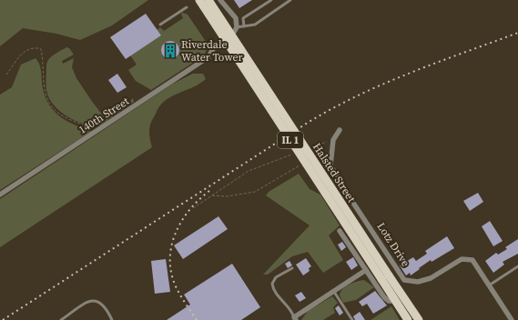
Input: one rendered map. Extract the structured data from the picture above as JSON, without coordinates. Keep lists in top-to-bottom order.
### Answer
{
  "streets": {
    "main road": ["IL 1", "Halsted Street"],
    "street": ["140th Street", "Lotz Drive"]
  },
  "places": {
    "building": ["Riverdale Water Tower"]
  }
}
